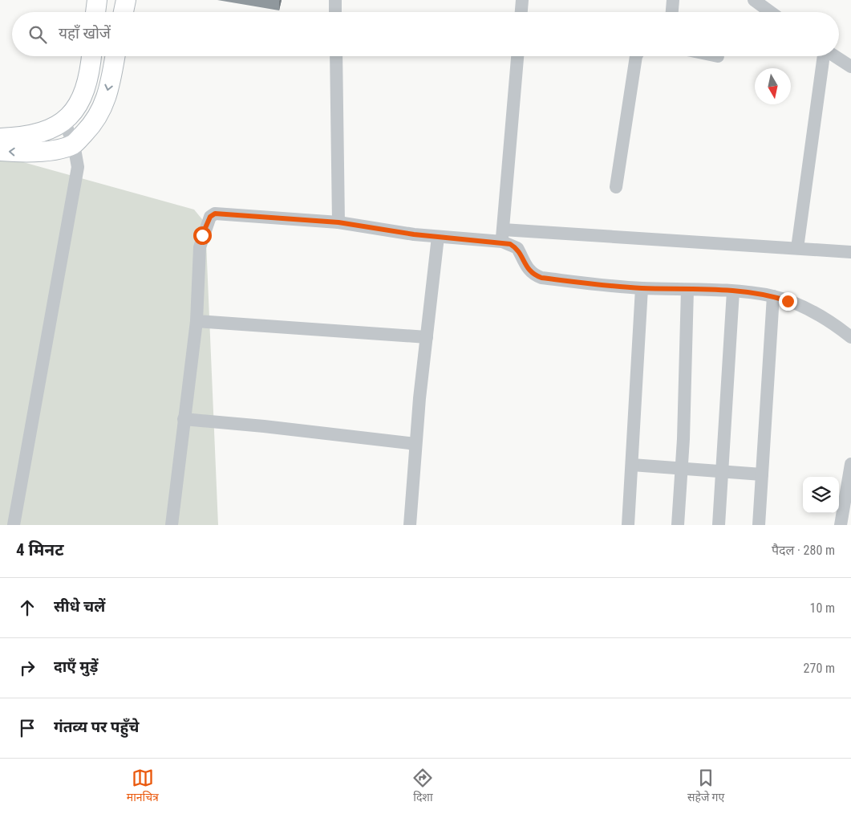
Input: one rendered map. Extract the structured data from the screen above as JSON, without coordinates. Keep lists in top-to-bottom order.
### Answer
{
  "north": "bottom",
  "page": {
    "search": "यहाँ खोजें",
    "heading": ["4 मिनट", "पैदल · 280 m"],
    "list": [
      ["सीधे चलें", "10 m"],
      ["दाएँ मुड़ें", "270 m"],
      "गंतव्य पर पहुँचे"
    ],
    "nav": ["मानचित्र", "दिशा", "सहेजे गए"]
  }
}
